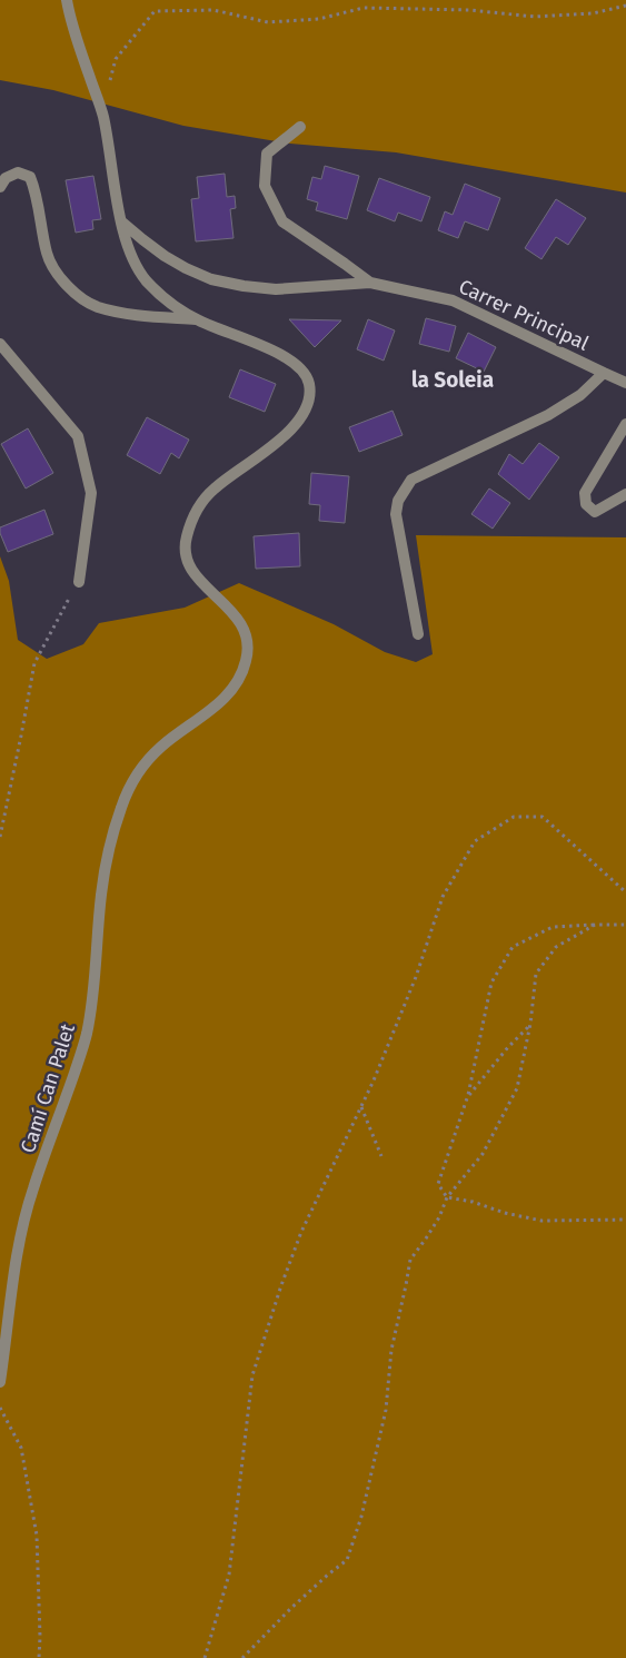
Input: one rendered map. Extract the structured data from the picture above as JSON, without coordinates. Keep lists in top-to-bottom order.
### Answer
{
  "streets": {
    "street": ["Carrer Principal", "Camí Can Palet"]
  },
  "districts": ["la Soleia"]
}
